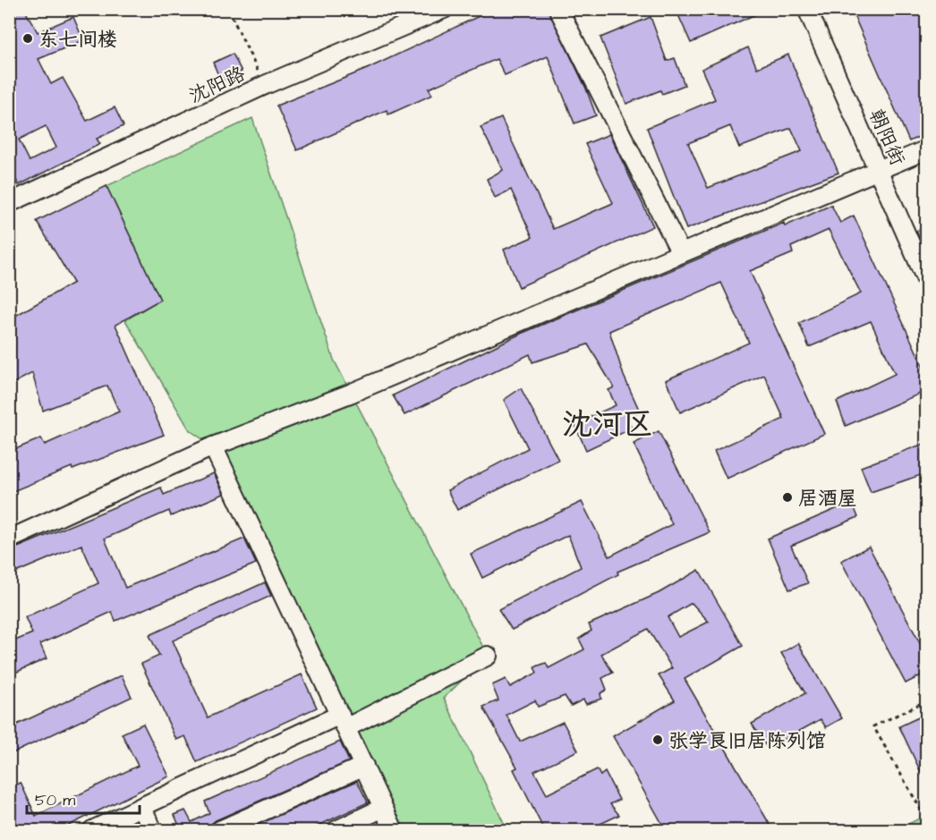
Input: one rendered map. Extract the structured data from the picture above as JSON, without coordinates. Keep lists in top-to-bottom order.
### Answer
{
  "streets": {
    "street": ["沈阳路", "朝阳街"]
  },
  "districts": ["沈河区"],
  "places": ["东七间楼", "居酒屋", "张学良旧居陈列馆"],
  "scale_bar": "50 m"
}
